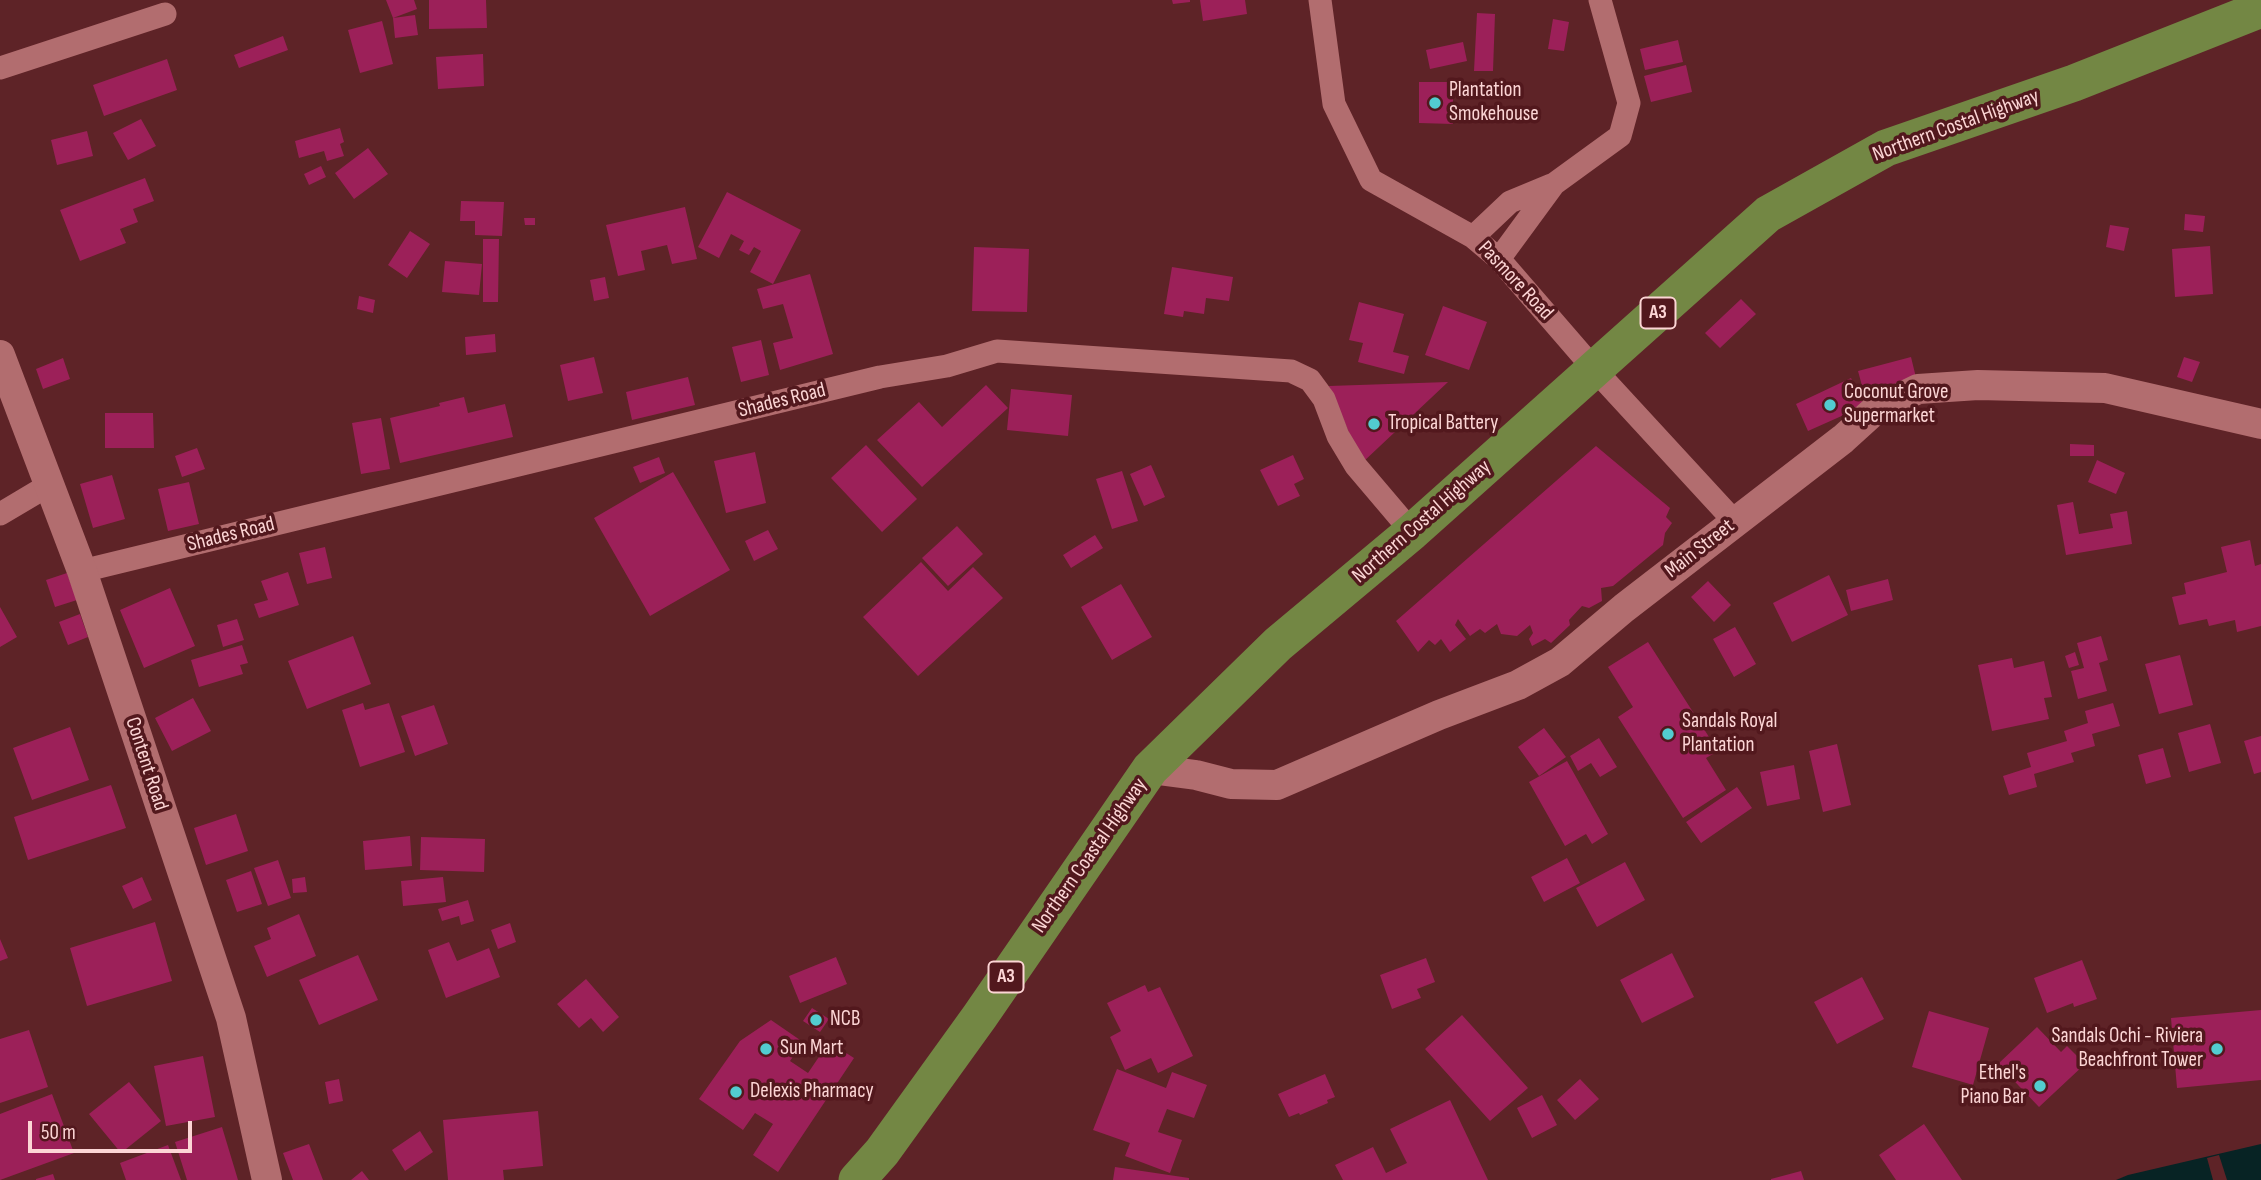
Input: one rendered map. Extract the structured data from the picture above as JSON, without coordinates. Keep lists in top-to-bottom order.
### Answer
{
  "streets": {
    "main road": ["Northern Costal Highway", "A3", "Northern Coastal Highway"],
    "street": [
      "Pasmore Road",
      "Shades Road",
      "Main Street",
      "Content Road"
    ]
  },
  "crossings": [
    ["Northern Costal Highway", "Pasmore Road"],
    ["Northern Costal Highway", "Shades Road"],
    ["Northern Costal Highway", "Main Street"],
    ["Northern Costal Highway", "Northern Coastal Highway"],
    ["Pasmore Road", "Main Street"],
    ["Shades Road", "Content Road"],
    ["Main Street", "Northern Coastal Highway"]
  ],
  "places": [
    "Plantation Smokehouse",
    "Coconut Grove Supermarket",
    "Tropical Battery",
    "Sandals Royal Plantation",
    "NCB",
    "Sun Mart",
    "Sandals Ochi - Riviera Beachfront Tower",
    "Ethel's Piano Bar",
    "Delexis Pharmacy"
  ],
  "scale_bar": "50 m"
}
